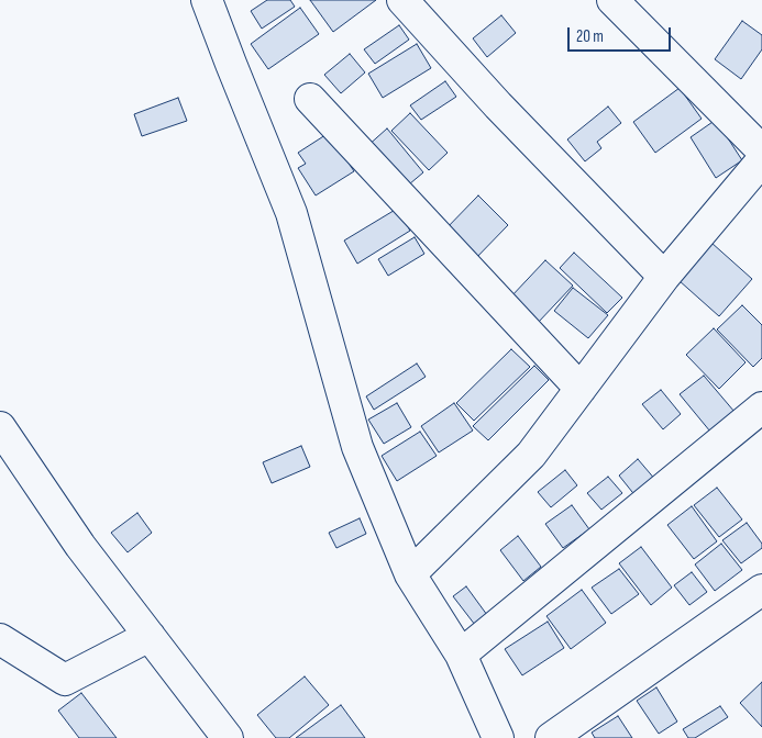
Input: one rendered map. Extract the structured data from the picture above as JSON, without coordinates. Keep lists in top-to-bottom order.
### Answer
{
  "scale_bar": "20 m"
}
